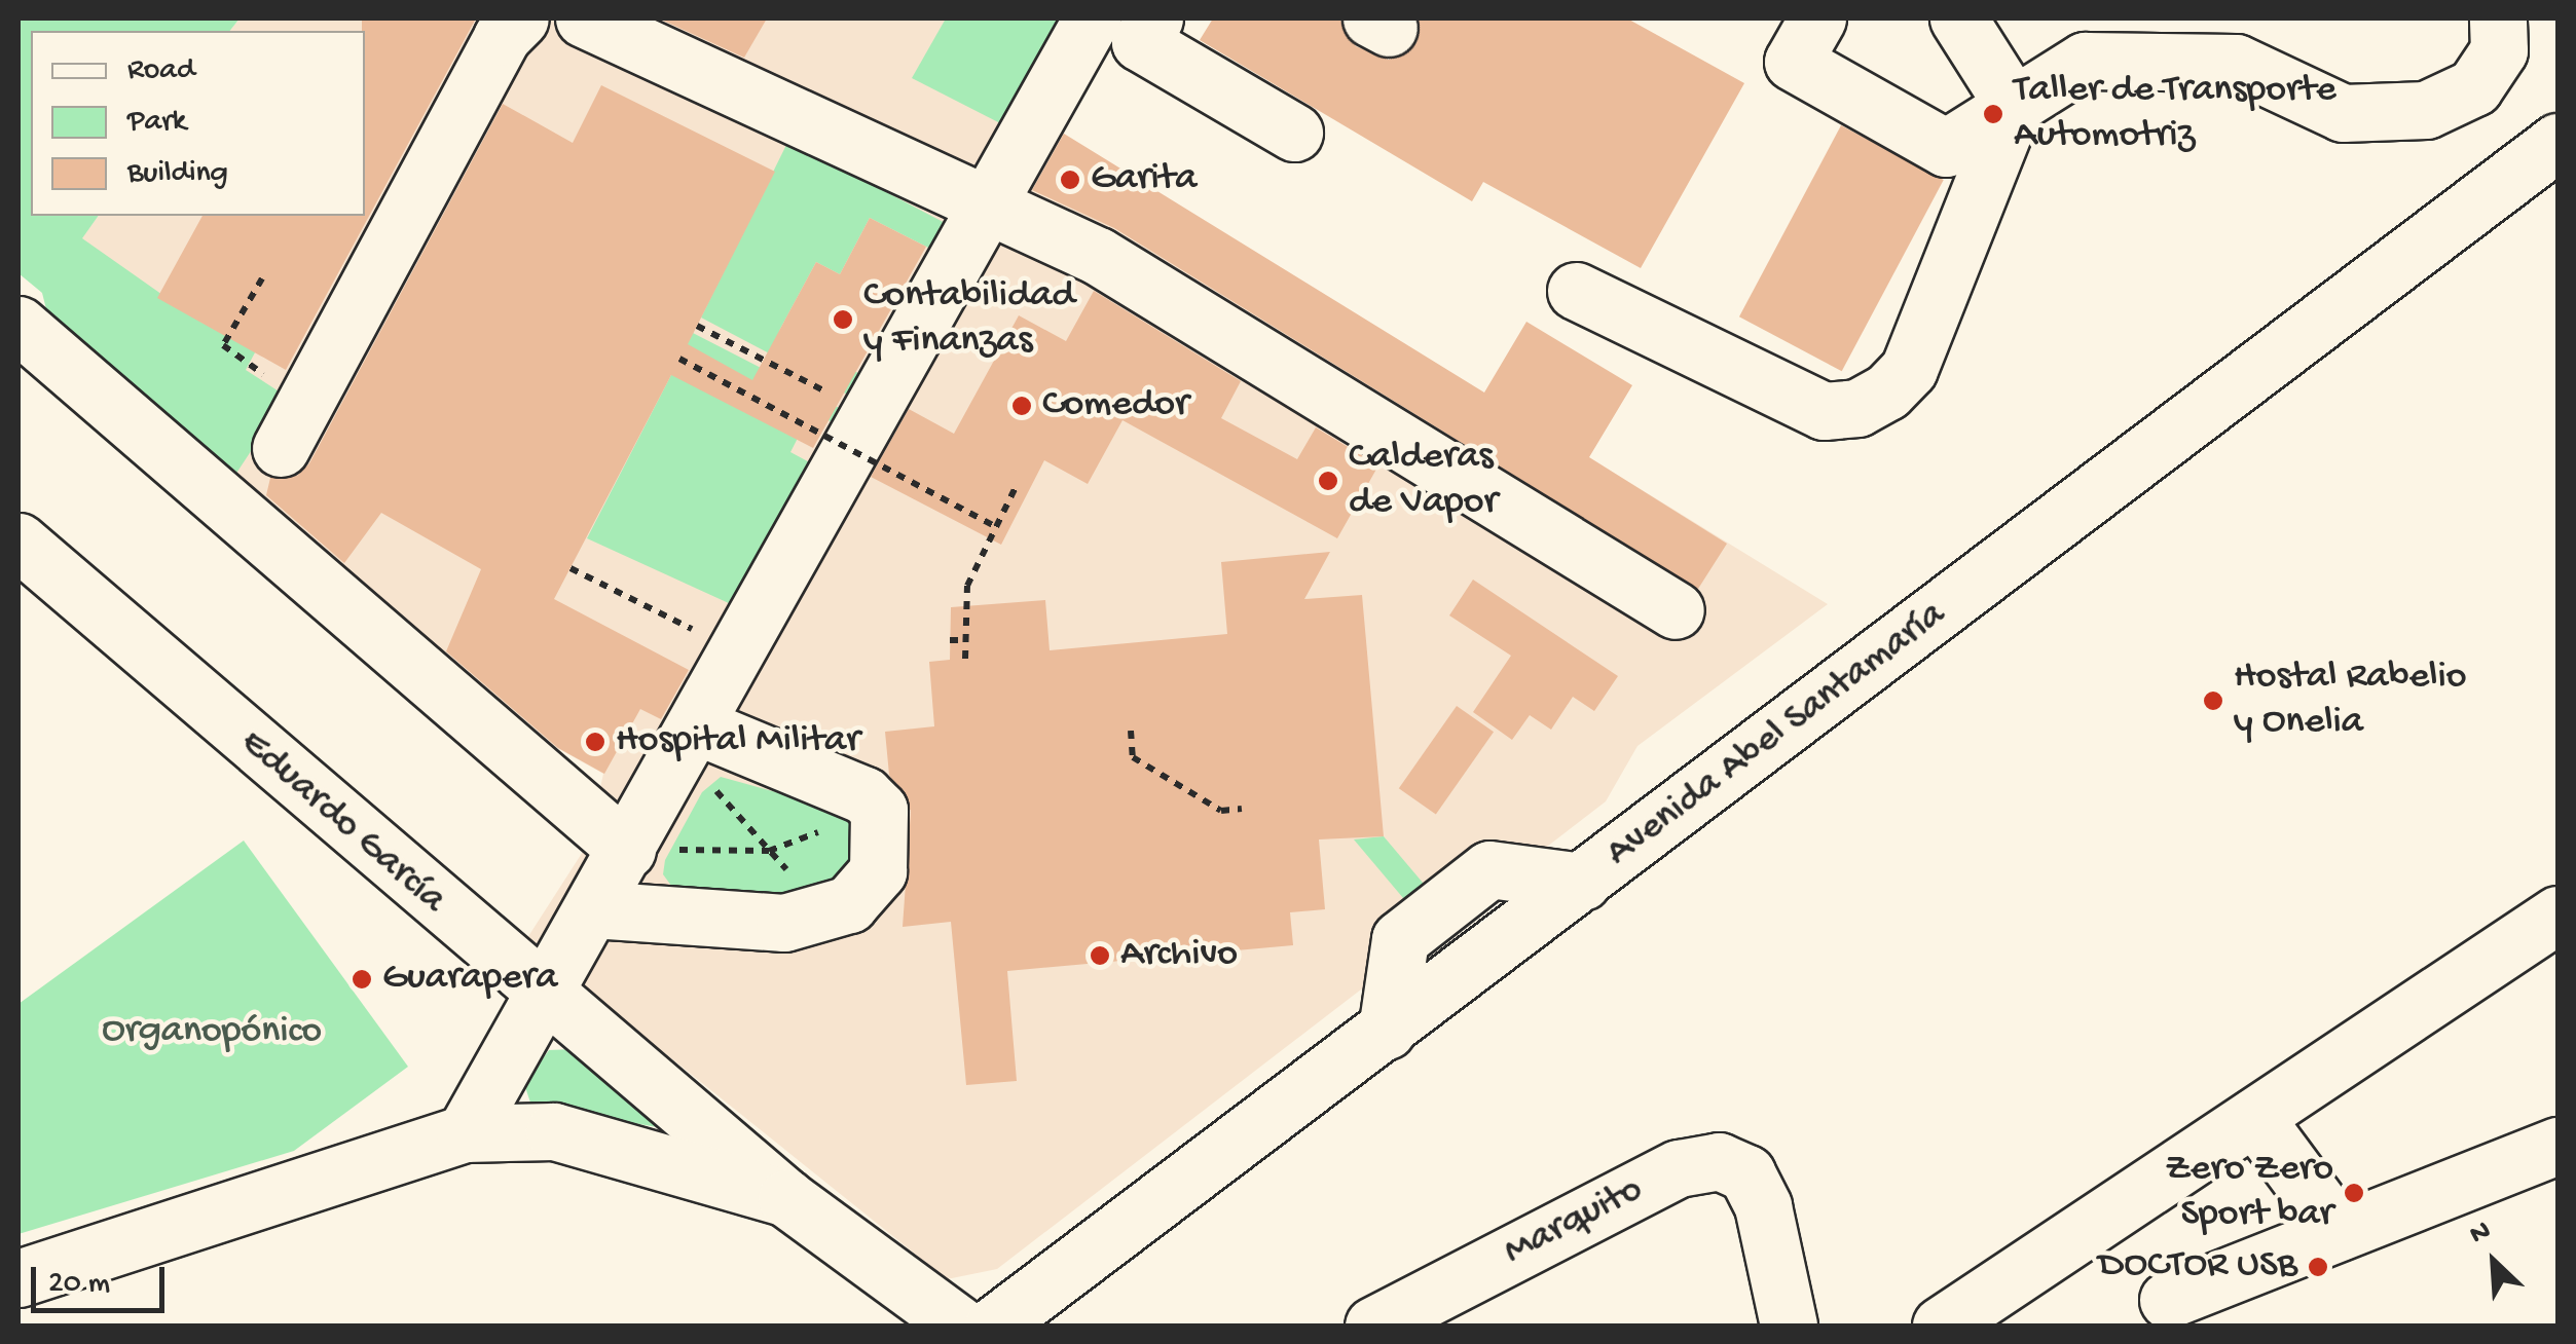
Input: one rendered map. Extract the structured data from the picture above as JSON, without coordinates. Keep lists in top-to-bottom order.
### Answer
{
  "streets": {
    "street": ["Avenida Abel Santamaría", "Eduardo García", "Marquito"]
  },
  "parks": ["Organopónico"],
  "places": [
    "Taller de Transporte Automotriz",
    "Garita",
    "Contabilidad y Finanzas",
    "Comedor",
    "Calderas de Vapor",
    "Hostal Rabelio y Onelia",
    "Hospital Militar",
    "Archivo",
    "Guarapera",
    "Zero Zero Sport bar",
    "DOCTOR USB"
  ],
  "legend": ["Road", "Park", "Building"],
  "scale_bar": "20 m",
  "north": "top left"
}
